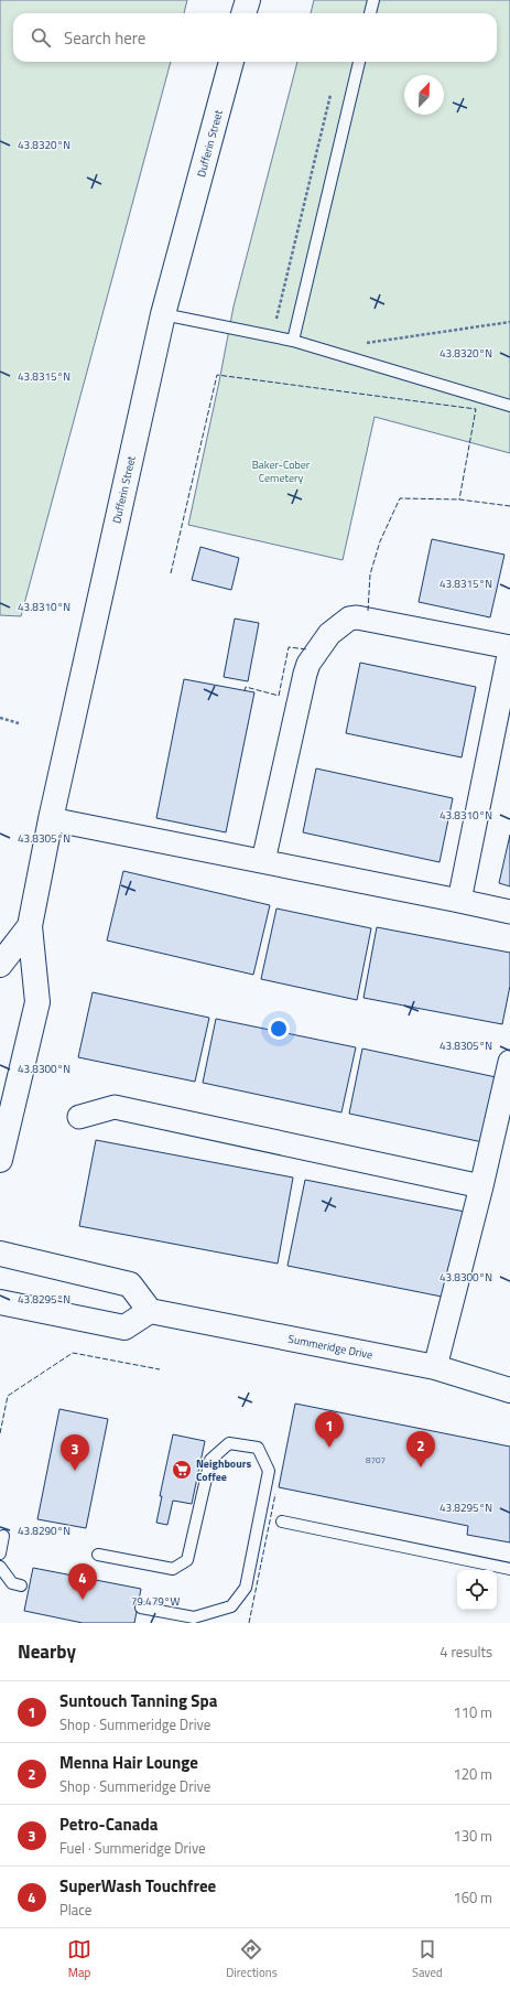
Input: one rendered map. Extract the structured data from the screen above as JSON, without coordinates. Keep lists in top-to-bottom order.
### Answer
{
  "streets": {
    "main road": ["Dufferin Street", "Summeridge Drive"]
  },
  "parks": ["Baker-Cober Cemetery"],
  "places": {
    "supermarket": ["Neighbours Coffee"]
  },
  "house_numbers": ["8707"],
  "north": "top right",
  "page": {
    "search": "Search here",
    "pins": [
      "1",
      "2",
      "3",
      "4"
    ],
    "heading": ["Nearby", "4 results"],
    "list": [
      {
        "mark": "1",
        "name": "Suntouch Tanning Spa",
        "note": "Shop · Summeridge Drive",
        "value": "110 m"
      },
      {
        "mark": "2",
        "name": "Menna Hair Lounge",
        "note": "Shop · Summeridge Drive",
        "value": "120 m"
      },
      {
        "mark": "3",
        "name": "Petro-Canada",
        "note": "Fuel · Summeridge Drive",
        "value": "130 m"
      },
      {
        "mark": "4",
        "name": "SuperWash Touchfree",
        "note": "Place",
        "value": "160 m"
      }
    ],
    "nav": ["Map", "Directions", "Saved"]
  },
  "coordinates": [
    "43.8320°N",
    "43.8315°N",
    "43.8310°N",
    "43.8305°N",
    "43.8300°N",
    "43.8295°N",
    "43.8290°N",
    "79.479°W"
  ]
}
